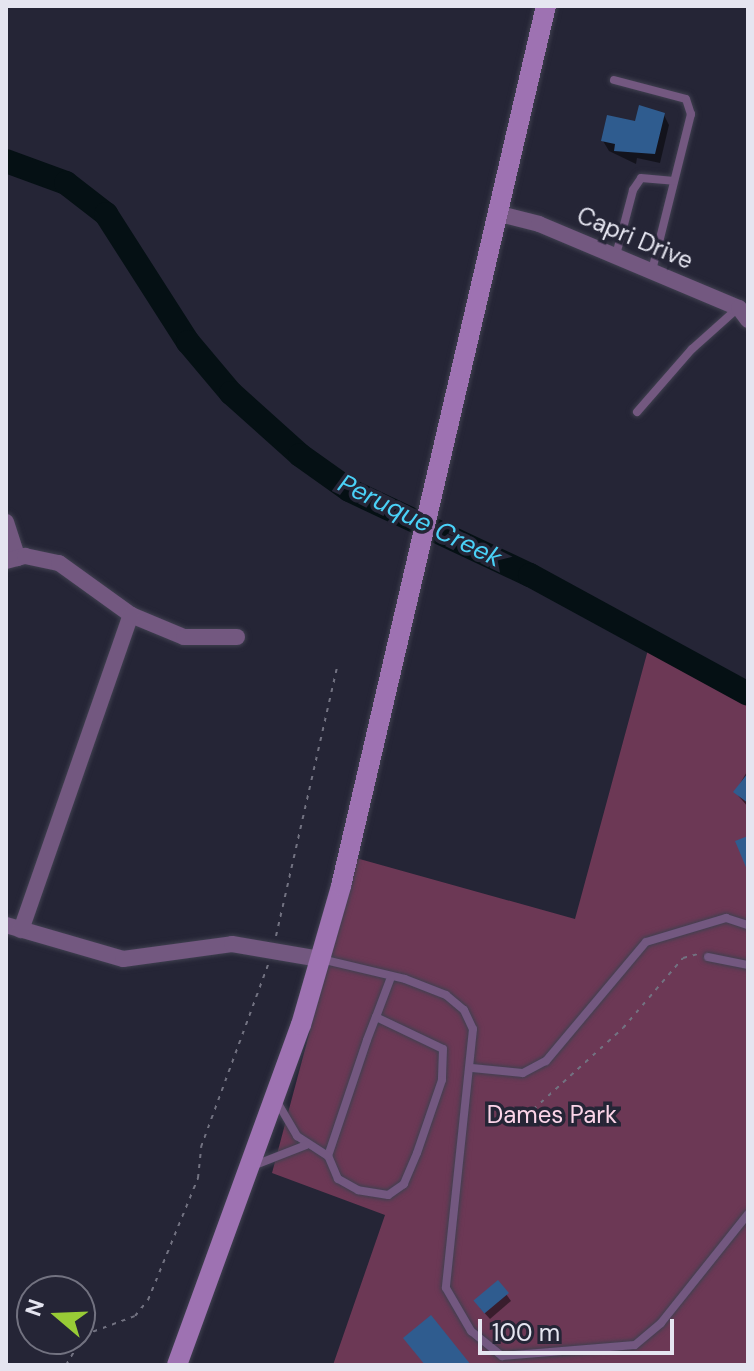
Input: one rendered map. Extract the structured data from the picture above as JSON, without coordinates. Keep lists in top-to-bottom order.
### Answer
{
  "streets": {
    "street": ["Capri Drive"]
  },
  "water": ["Peruque Creek"],
  "parks": ["Dames Park"],
  "scale_bar": "100 m",
  "north": "left"
}
